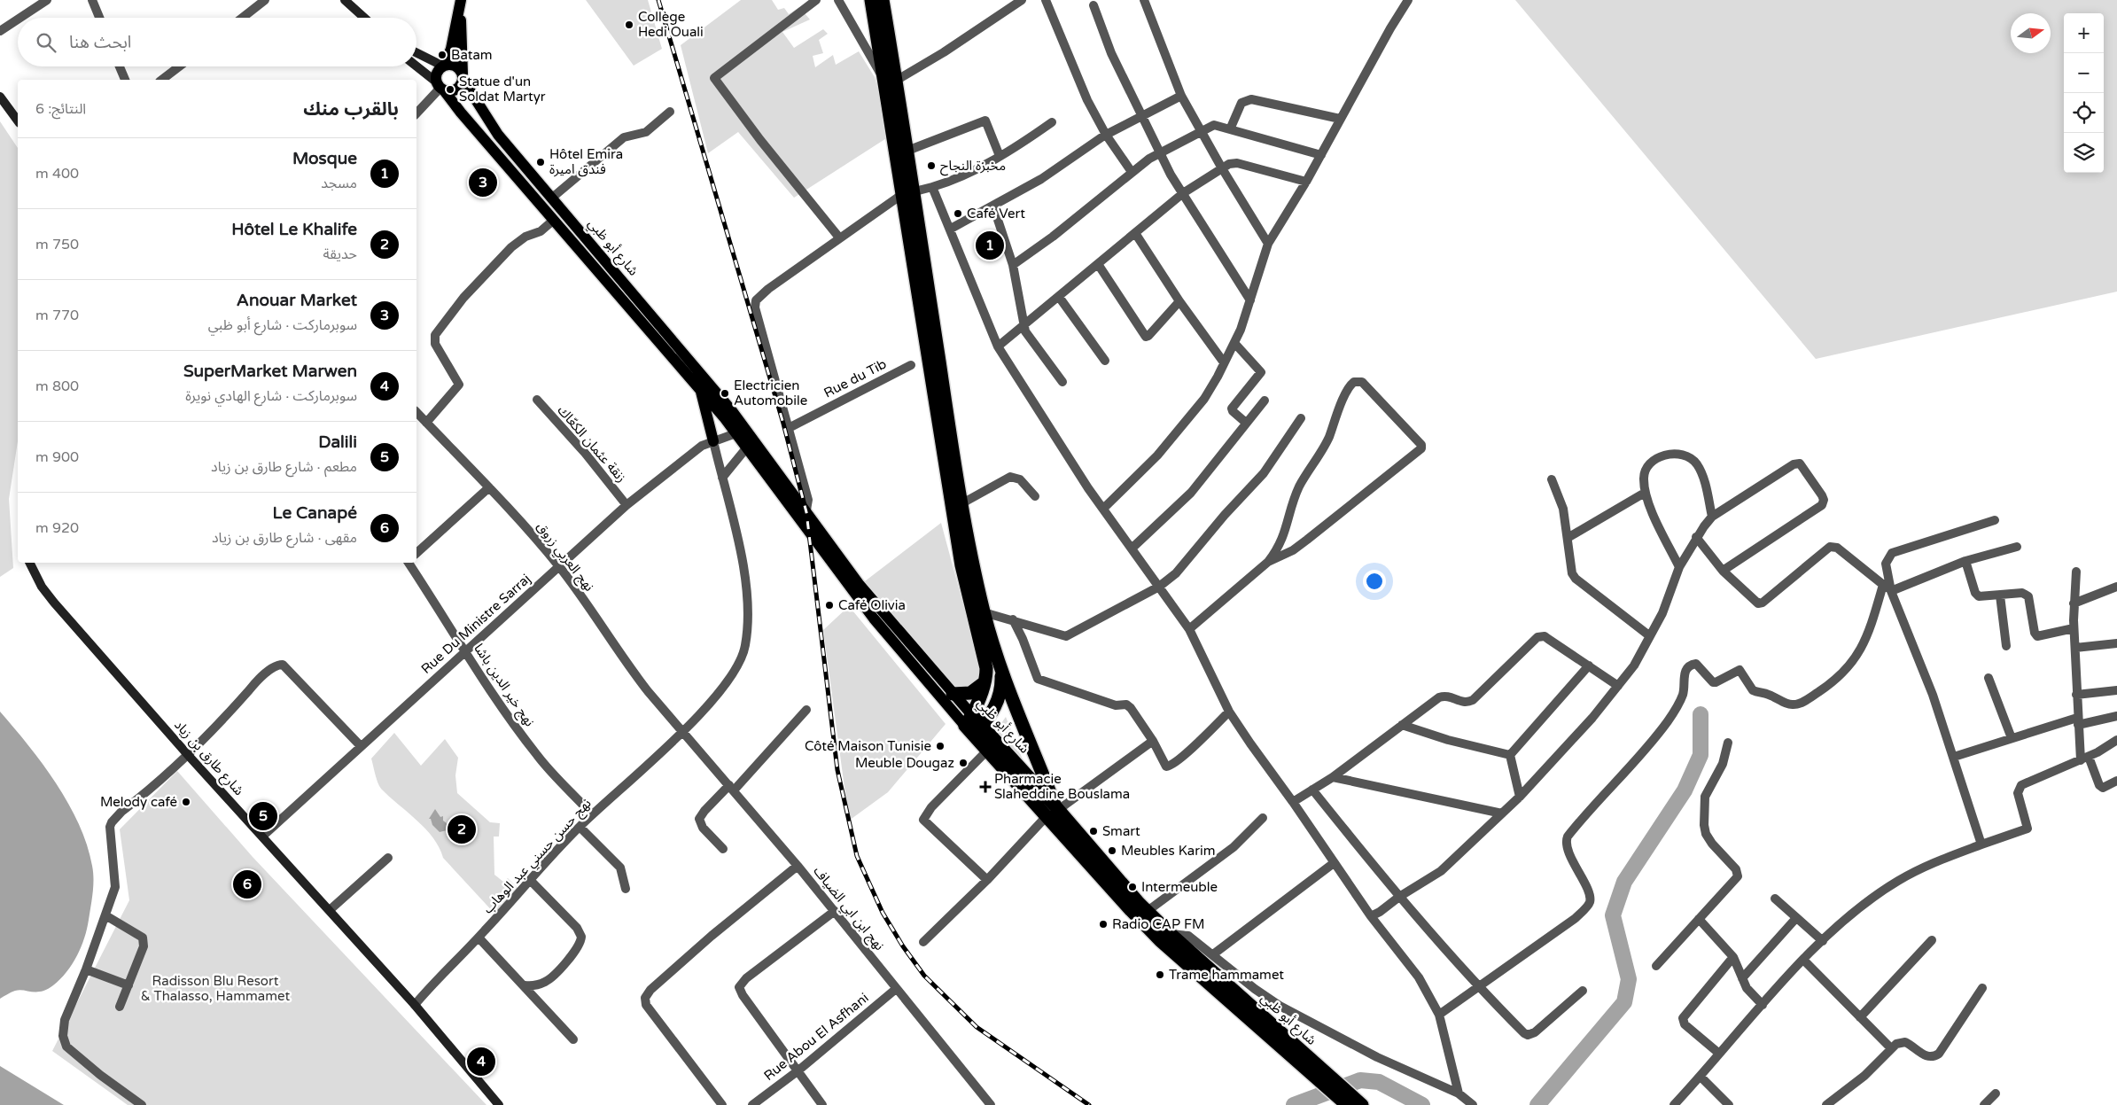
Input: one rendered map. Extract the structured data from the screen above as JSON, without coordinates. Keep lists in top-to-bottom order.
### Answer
{
  "streets": {
    "highway": ["شارع أبو ظبي"],
    "street": [
      "Rue du Tib",
      "زنقة عثمان الكعّاك",
      "نهج العربي زروق",
      "Rue Du Ministre Sarraj",
      "نهج خير الدين باشا",
      "شارع طارق بن زياد",
      "نهج حسن حسني عبد الوهاب",
      "نهج ابن ابي الضياف",
      "Rue Abou El Asfhani"
    ]
  },
  "crossings": [
    ["شارع أبو ظبي", "Rue Du Ministre Sarraj"],
    ["زنقة عثمان الكعّاك", "Rue Du Ministre Sarraj"],
    ["نهج العربي زروق", "Rue Du Ministre Sarraj"],
    ["نهج العربي زروق", "نهج حسن حسني عبد الوهاب"],
    ["نهج العربي زروق", "نهج ابن ابي الضياف"],
    ["Rue Du Ministre Sarraj", "نهج خير الدين باشا"],
    ["Rue Du Ministre Sarraj", "شارع طارق بن زياد"],
    ["Rue Du Ministre Sarraj", "نهج حسن حسني عبد الوهاب"],
    ["نهج خير الدين باشا", "نهج حسن حسني عبد الوهاب"],
    ["شارع طارق بن زياد", "نهج حسن حسني عبد الوهاب"],
    ["نهج حسن حسني عبد الوهاب", "نهج ابن ابي الضياف"],
    ["نهج ابن ابي الضياف", "Rue Abou El Asfhani"]
  ],
  "parks": ["Radisson Blu Resort & Thalasso, Hammamet"],
  "places": {
    "other": [
      "Collège Hedi Ouali",
      "Batam",
      "Statue d'un Soldat Martyr",
      "Hôtel Emira فندق اميرة",
      "مخبزة النجاح",
      "Café Vert",
      "Electricien Automobile",
      "Café Olivia",
      "Côté Maison Tunisie",
      "Meuble Dougaz",
      "Melody café",
      "Smart",
      "Meubles Karim",
      "Intermeuble",
      "Radio CAP FM",
      "Trame hammamet"
    ],
    "health": ["Pharmacie Slaheddine Bouslama"]
  },
  "north": "right",
  "page": {
    "map_buttons": ["+", "−"],
    "search": "ابحث هنا",
    "heading": ["بالقرب منك", "النتائج: 6"],
    "list": [
      {
        "mark": "1",
        "name": "Mosque",
        "note": "مسجد",
        "value": "400 m"
      },
      {
        "mark": "2",
        "name": "Hôtel Le Khalife",
        "note": "حديقة",
        "value": "750 m"
      },
      {
        "mark": "3",
        "name": "Anouar Market",
        "note": "سوبرماركت · شارع أبو ظبي",
        "value": "770 m"
      },
      {
        "mark": "4",
        "name": "SuperMarket Marwen",
        "note": "سوبرماركت · شارع الهادي نويرة",
        "value": "800 m"
      },
      {
        "mark": "5",
        "name": "Dalili",
        "note": "مطعم · شارع طارق بن زياد",
        "value": "900 m"
      },
      {
        "mark": "6",
        "name": "Le Canapé",
        "note": "مقهى · شارع طارق بن زياد",
        "value": "920 m"
      }
    ],
    "pins": [
      "3",
      "1",
      "5",
      "2",
      "6",
      "4"
    ]
  }
}
